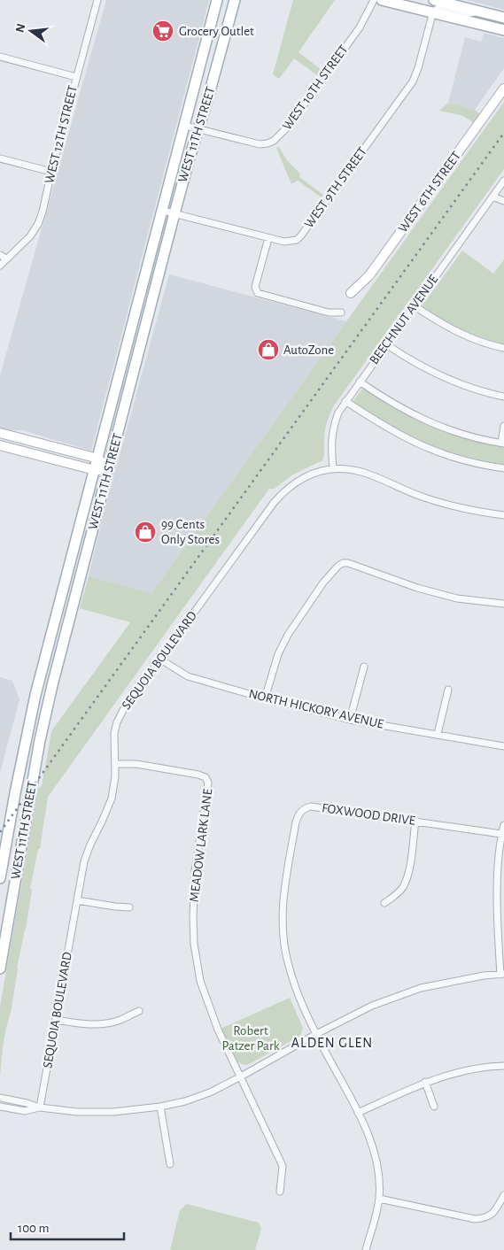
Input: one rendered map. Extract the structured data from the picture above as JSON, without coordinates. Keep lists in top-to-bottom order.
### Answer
{
  "streets": {
    "main road": ["WEST 11TH STREET"],
    "street": [
      "WEST 10TH STREET",
      "WEST 12TH STREET",
      "WEST 9TH STREET",
      "WEST 6TH STREET",
      "BEECHNUT AVENUE",
      "SEQUOIA BOULEVARD",
      "NORTH HICKORY AVENUE",
      "FOXWOOD DRIVE",
      "MEADOW LARK LANE"
    ]
  },
  "crossings": [
    ["WEST 10TH STREET", "WEST 11TH STREET"],
    ["WEST 11TH STREET", "WEST 9TH STREET"],
    ["BEECHNUT AVENUE", "SEQUOIA BOULEVARD"],
    ["SEQUOIA BOULEVARD", "NORTH HICKORY AVENUE"],
    ["SEQUOIA BOULEVARD", "MEADOW LARK LANE"]
  ],
  "districts": ["ALDEN GLEN"],
  "parks": ["Robert Patzer Park"],
  "places": {
    "supermarket": ["Grocery Outlet"],
    "shop": ["AutoZone", "99 Cents Only Stores"]
  },
  "scale_bar": "100 m",
  "north": "left"
}
